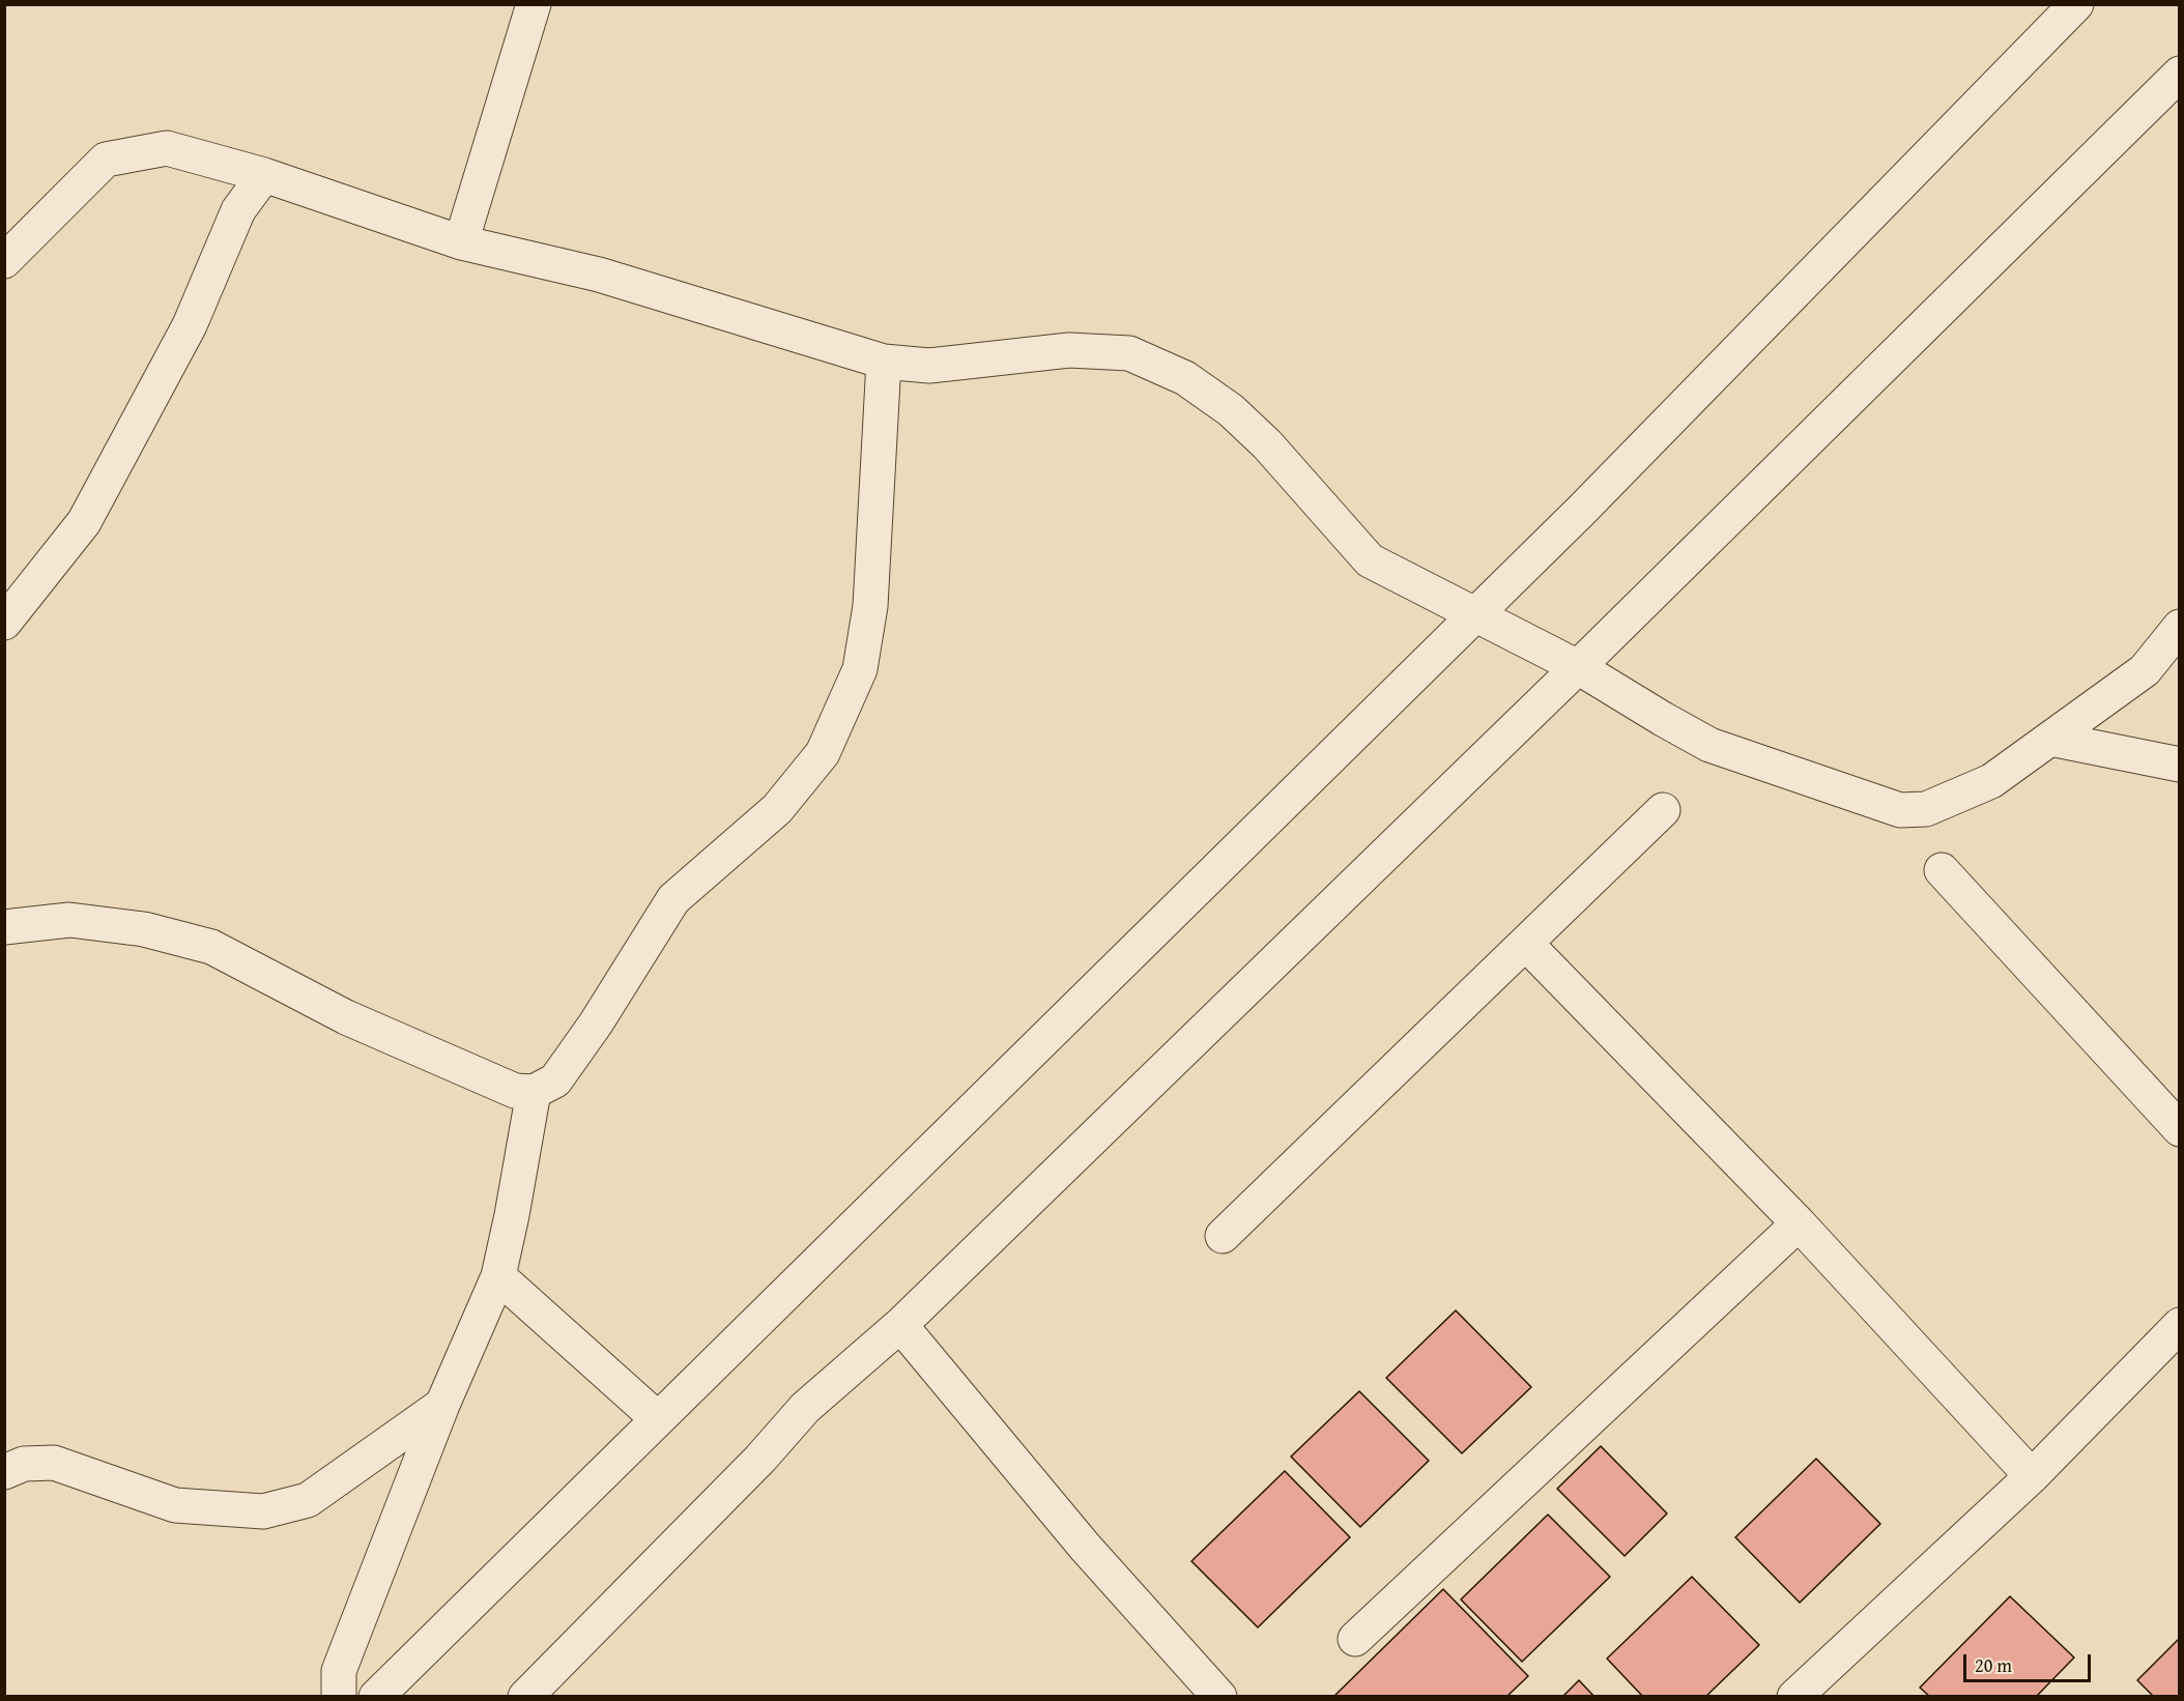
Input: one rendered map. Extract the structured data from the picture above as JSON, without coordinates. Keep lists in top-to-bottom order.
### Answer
{
  "scale_bar": "20 m"
}
